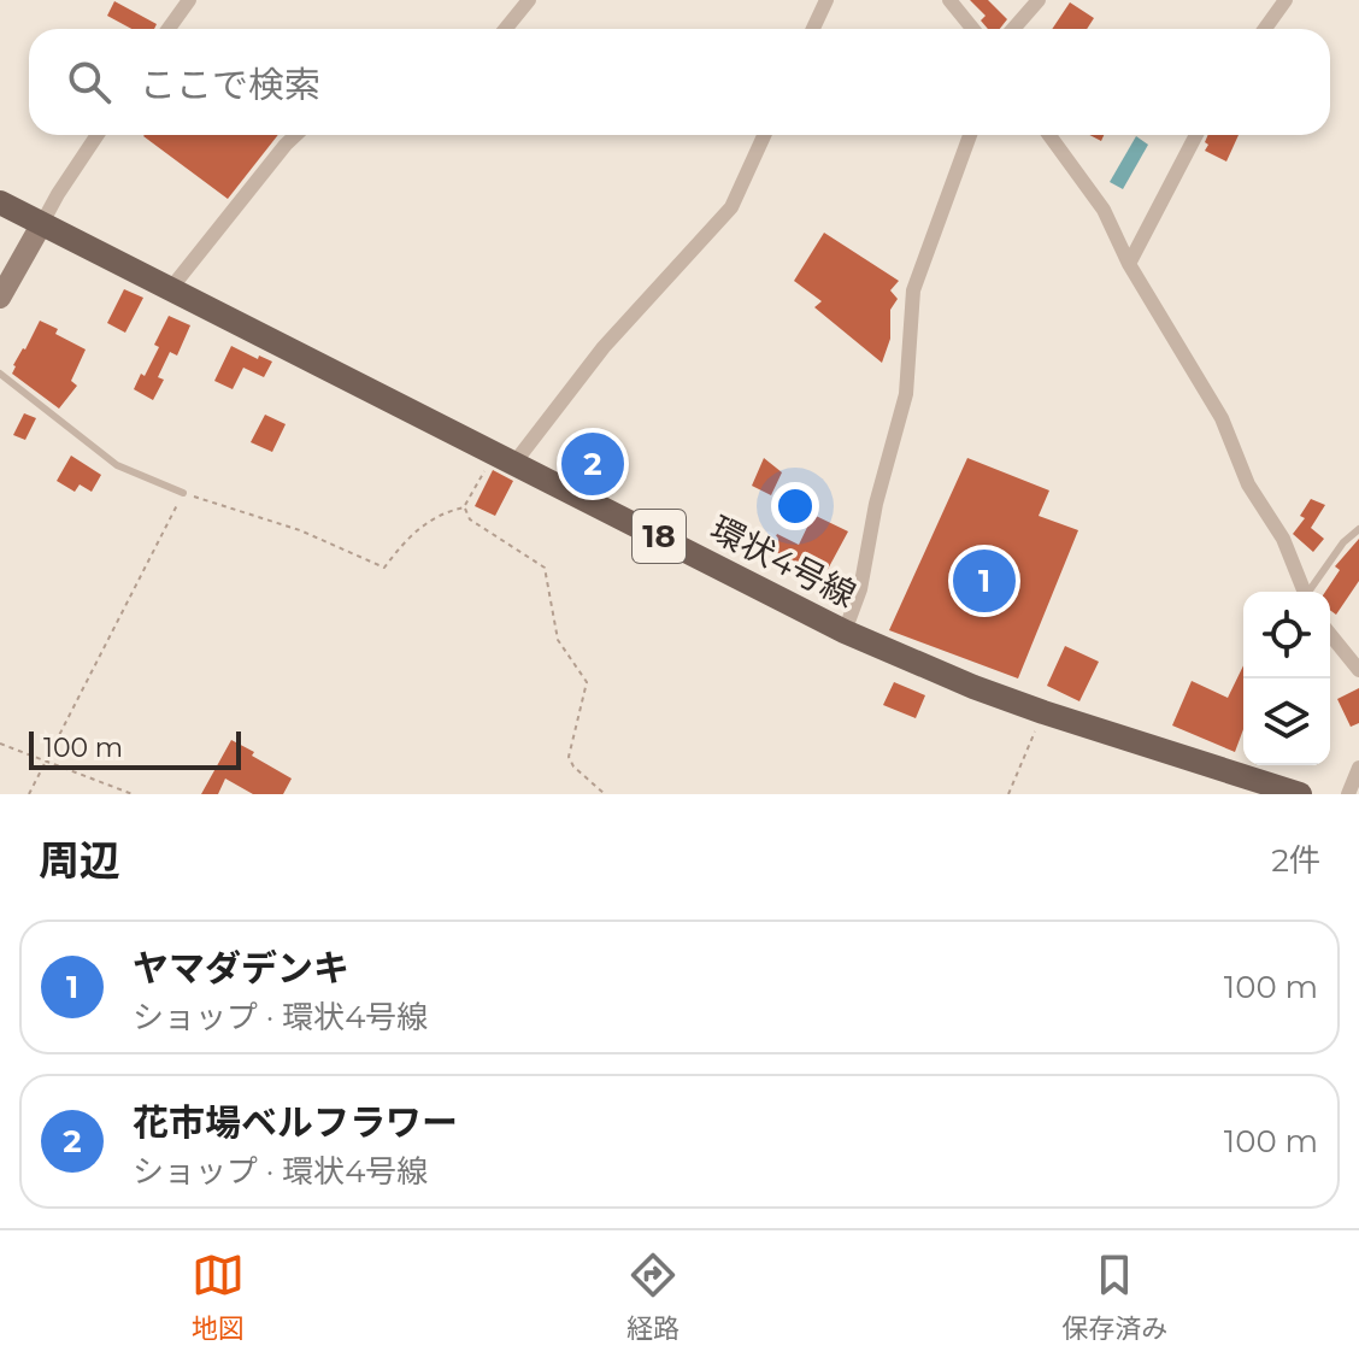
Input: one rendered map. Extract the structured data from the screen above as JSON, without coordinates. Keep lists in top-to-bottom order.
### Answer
{
  "streets": {
    "main road": ["18", "環状4号線"]
  },
  "scale_bar": "100 m",
  "page": {
    "search": "ここで検索",
    "pins": ["2", "1"],
    "scale": "100 m",
    "heading": ["周辺", "2件"],
    "list": [
      {
        "mark": "1",
        "name": "ヤマダデンキ",
        "note": "ショップ · 環状4号線",
        "value": "100 m"
      },
      {
        "mark": "2",
        "name": "花市場ベルフラワー",
        "note": "ショップ · 環状4号線",
        "value": "100 m"
      }
    ],
    "nav": ["地図", "経路", "保存済み"]
  }
}
